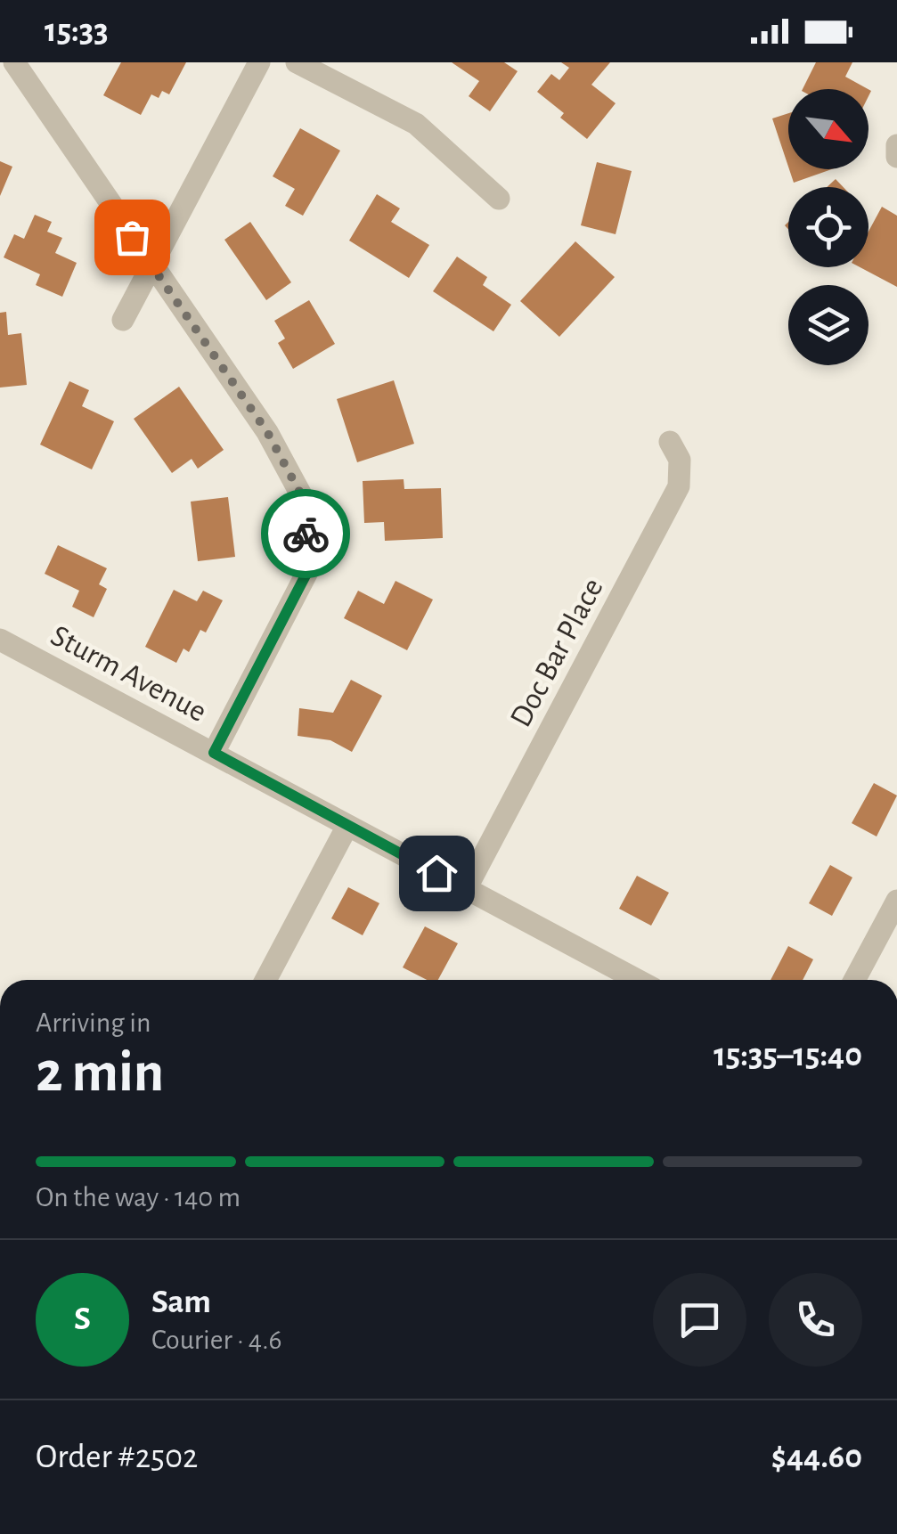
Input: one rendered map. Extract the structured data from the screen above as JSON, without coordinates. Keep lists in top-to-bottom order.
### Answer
{
  "streets": {
    "street": ["Doc Bar Place", "Sturm Avenue"]
  },
  "crossings": [
    ["Doc Bar Place", "Sturm Avenue"]
  ],
  "north": "bottom right",
  "page": {
    "status": "15:33",
    "heading": ["2 min", "Arriving in", "15:35–15:40"],
    "panel": [
      "Sam",
      "Courier · 4.6",
      "Order #2502",
      "$44.60"
    ],
    "bar": "On the way · 140 m",
    "round": "S"
  }
}
